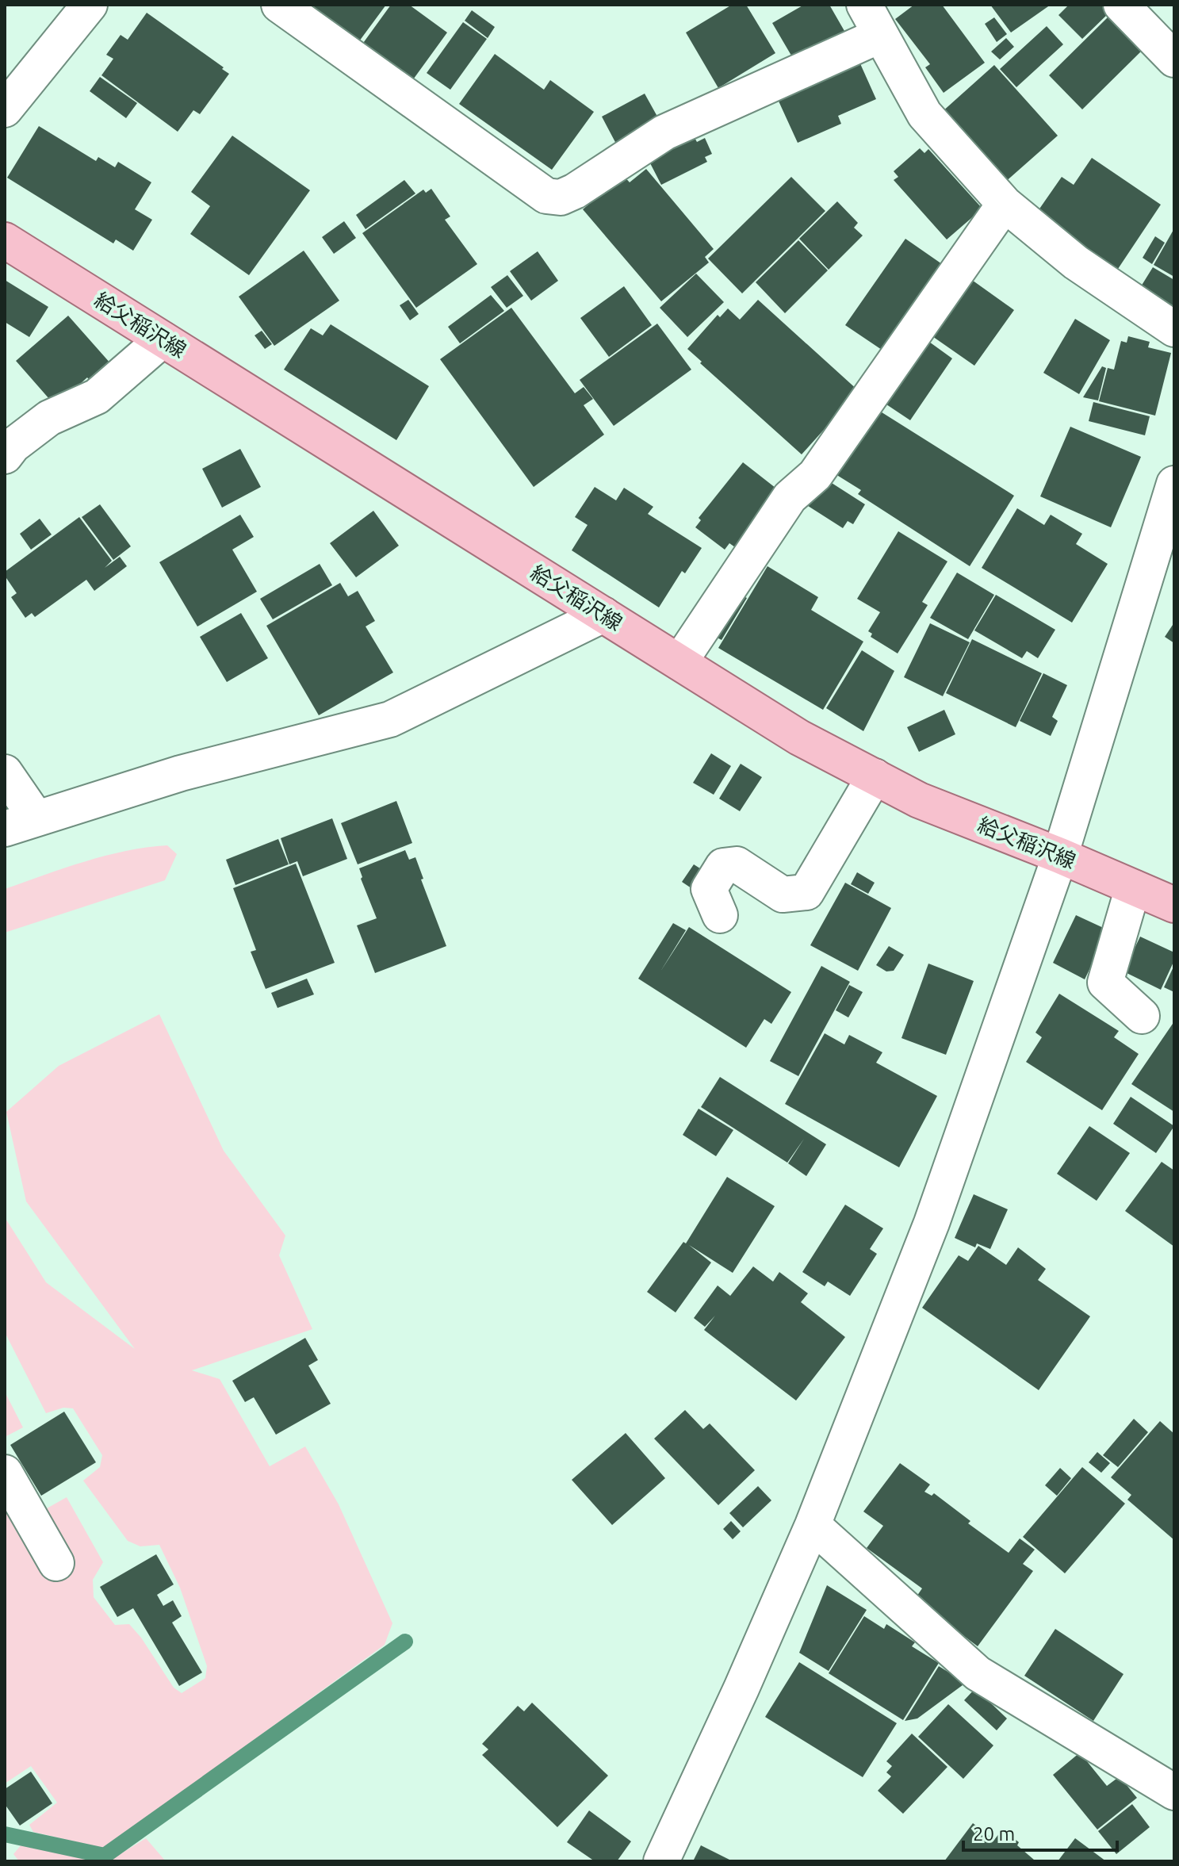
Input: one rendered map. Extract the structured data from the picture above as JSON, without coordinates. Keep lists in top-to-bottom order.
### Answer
{
  "streets": {
    "main road": ["給父稲沢線"]
  },
  "scale_bar": "20 m"
}
